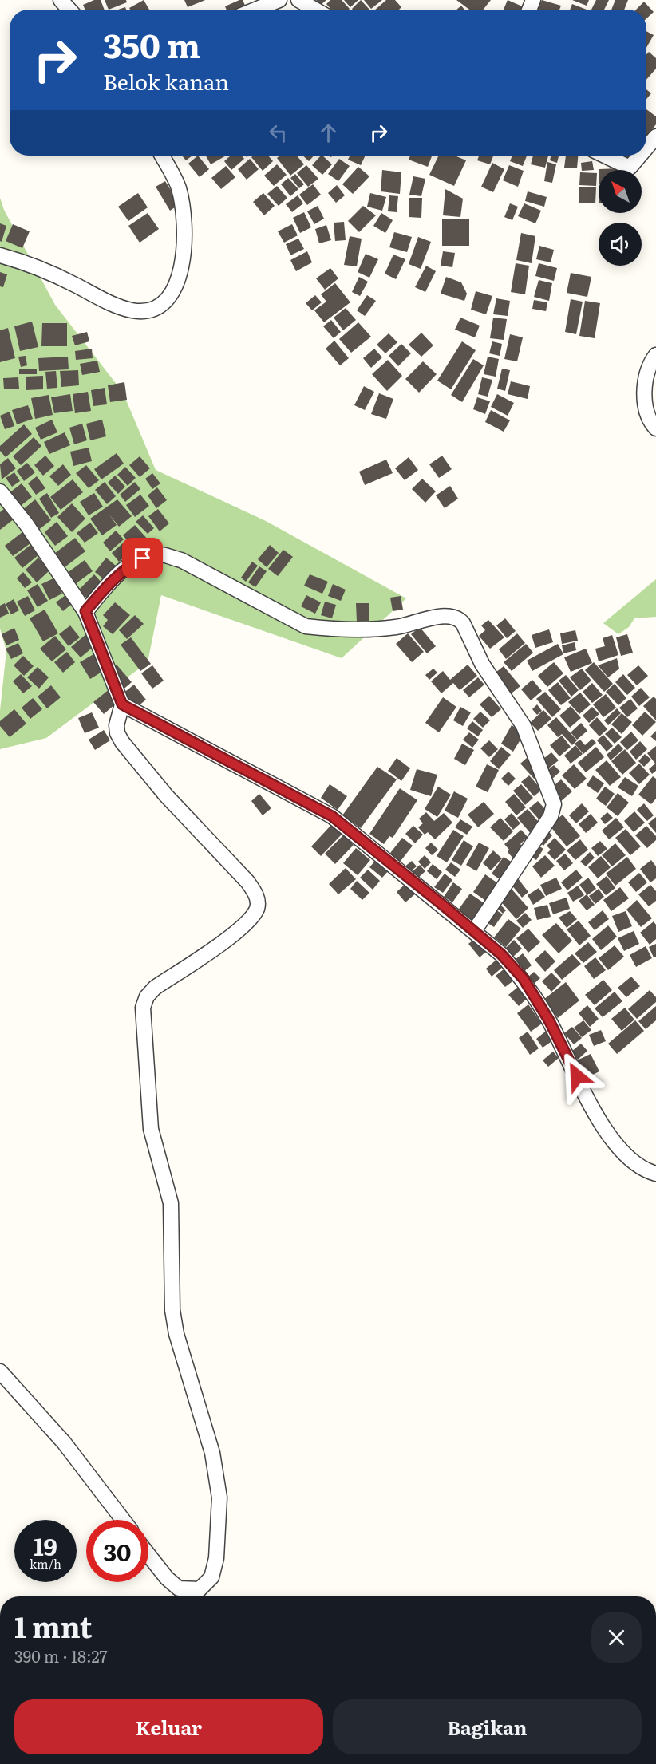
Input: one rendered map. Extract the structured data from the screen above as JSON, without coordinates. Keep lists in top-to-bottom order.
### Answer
{
  "north": "top left",
  "page": {
    "turn": ["350 m", "Belok kanan"],
    "speed": "19 km/h",
    "limit": "30",
    "heading": ["1 mnt", "390 m · 18:27"],
    "buttons": ["Keluar", "Bagikan"]
  }
}
